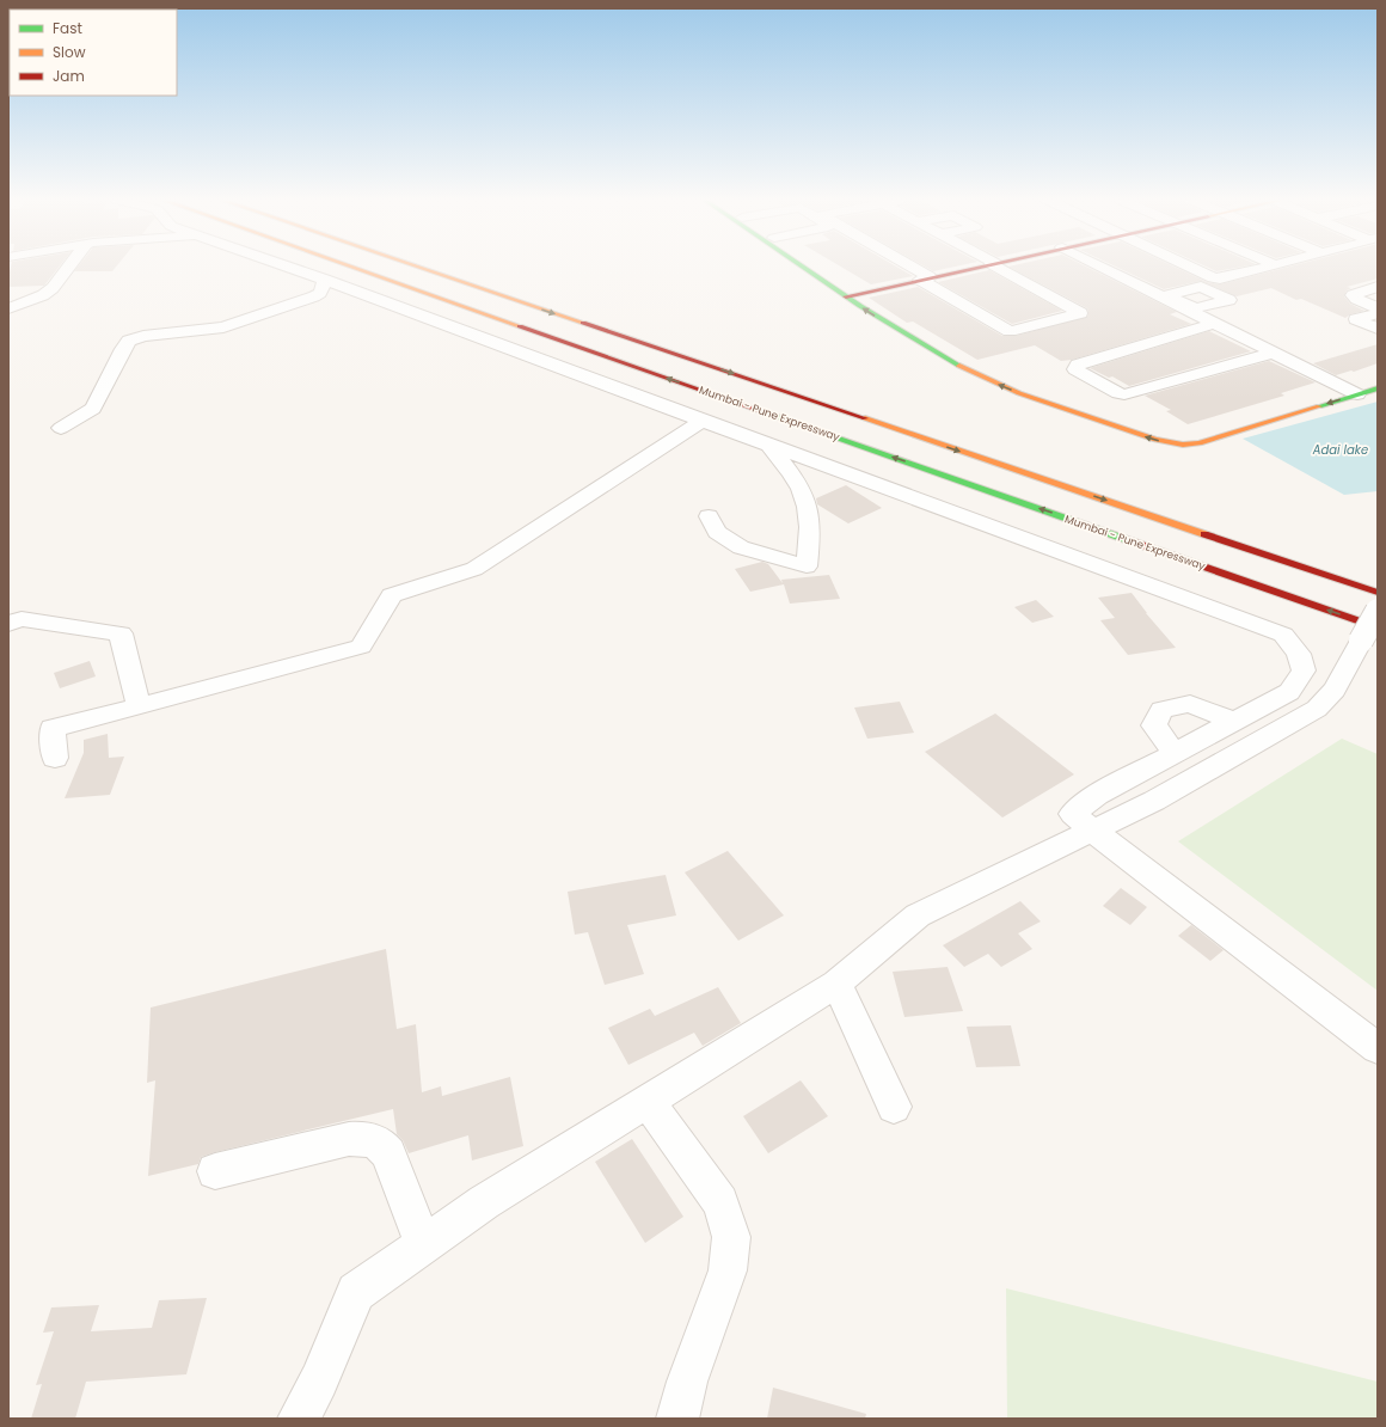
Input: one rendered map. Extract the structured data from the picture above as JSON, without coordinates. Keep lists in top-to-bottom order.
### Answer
{
  "streets": {
    "main road": ["Mumbai - Pune Expressway"]
  },
  "water": ["Adai lake"],
  "legend": ["Fast", "Slow", "Jam"]
}
